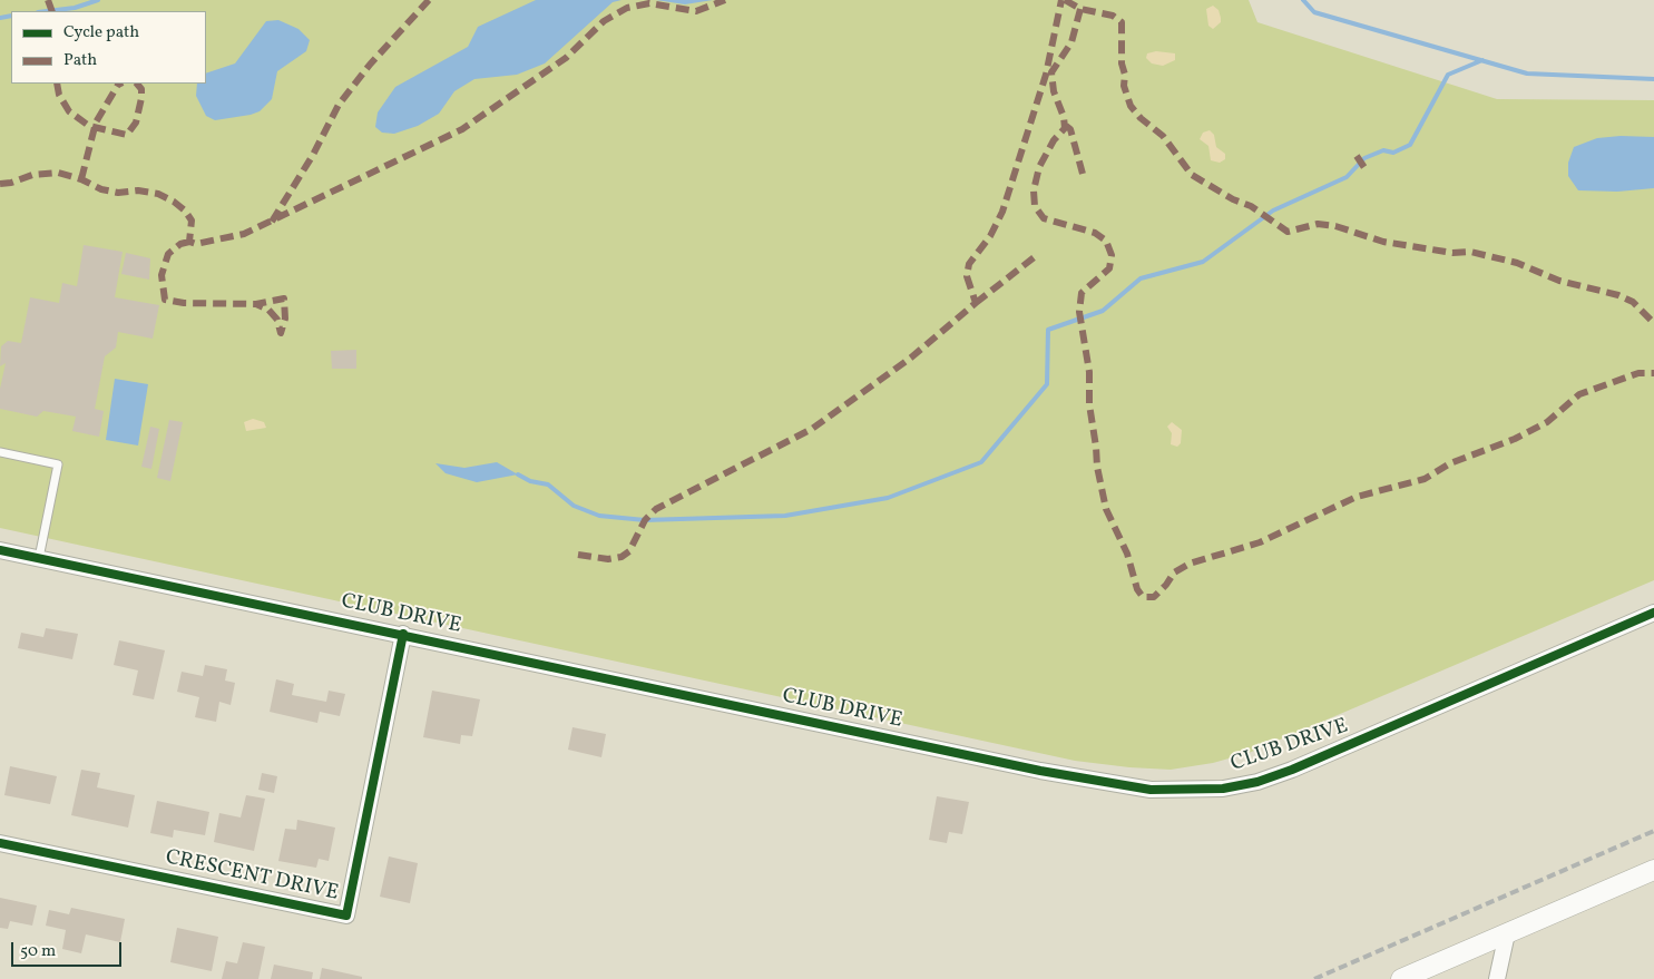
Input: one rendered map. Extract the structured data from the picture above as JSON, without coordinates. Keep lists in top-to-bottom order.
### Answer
{
  "streets": {
    "street": ["CLUB DRIVE", "CRESCENT DRIVE"]
  },
  "crossings": [
    ["CLUB DRIVE", "CRESCENT DRIVE"]
  ],
  "legend": ["Cycle path", "Path"],
  "scale_bar": "50 m"
}
